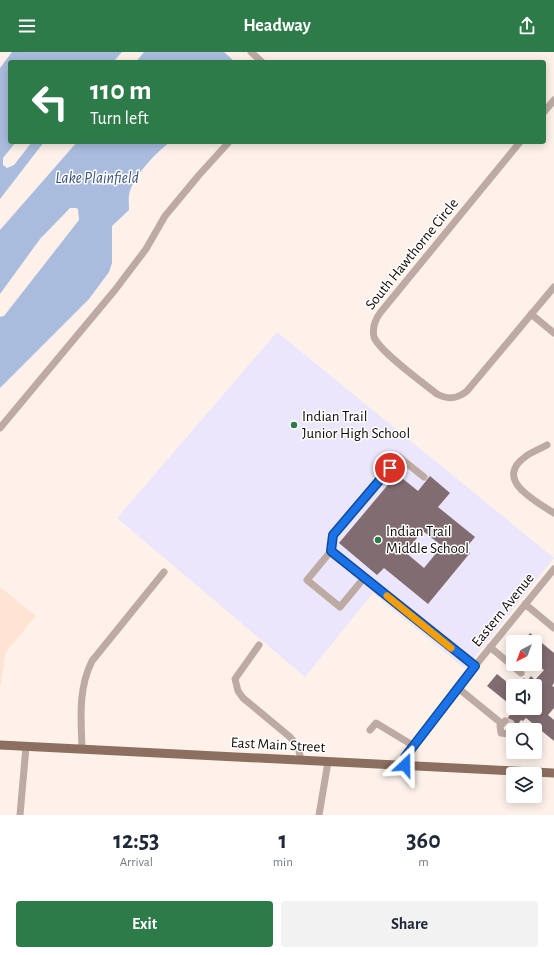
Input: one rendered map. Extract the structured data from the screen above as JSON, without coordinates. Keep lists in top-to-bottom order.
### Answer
{
  "streets": {
    "main road": ["East Main Street"],
    "street": ["South Hawthorne Circle", "Eastern Avenue"]
  },
  "crossings": [
    ["Eastern Avenue", "East Main Street"]
  ],
  "water": ["Lake Plainfield"],
  "places": ["Indian Trail Junior High School", "Indian Trail Middle School"],
  "north": "bottom left",
  "page": {
    "header": "Headway",
    "turn": ["110 m", "Turn left"],
    "eta": [
      "12:53",
      "Arrival",
      "1",
      "min",
      "360",
      "m"
    ],
    "buttons": ["Exit", "Share"]
  }
}
